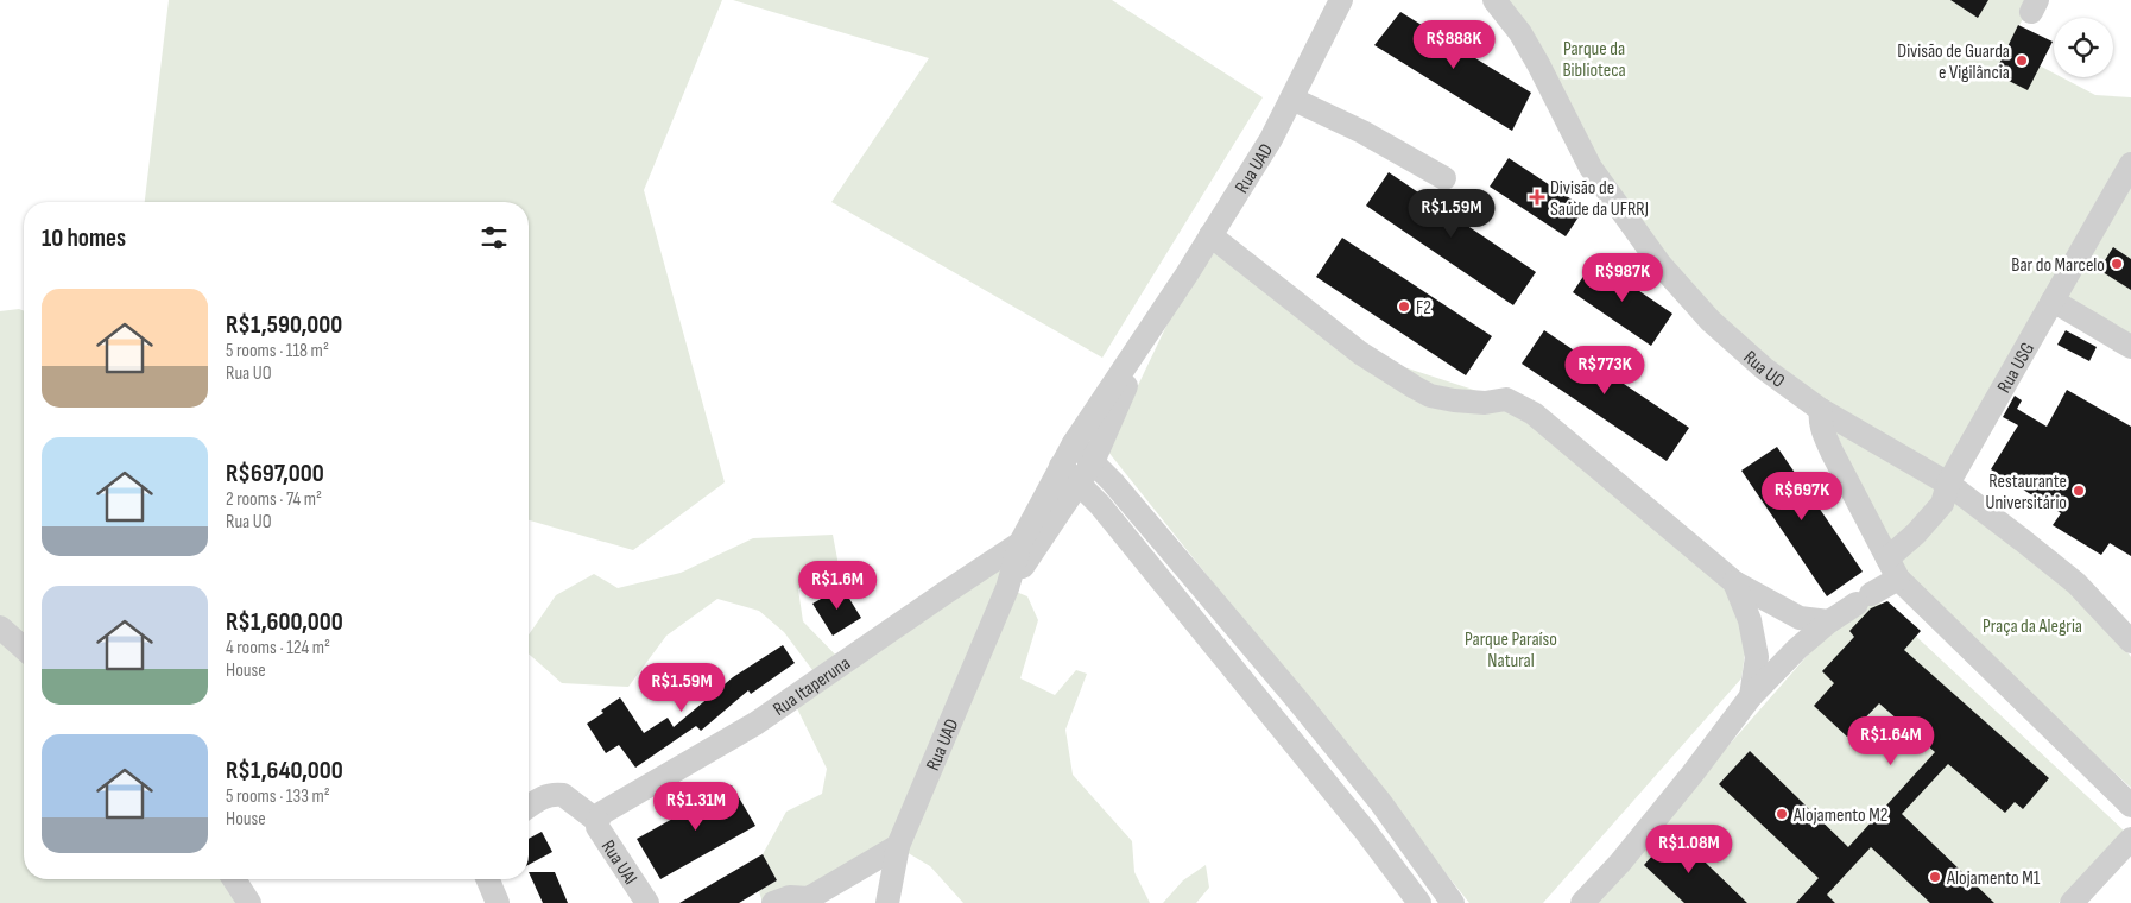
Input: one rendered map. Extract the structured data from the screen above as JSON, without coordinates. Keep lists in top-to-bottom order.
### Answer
{
  "streets": {
    "street": [
      "Rua UAD",
      "Rua UO",
      "Rua USG",
      "Rua Itaperuna",
      "Rua UAI"
    ]
  },
  "crossings": [
    ["Rua UAD", "Rua Itaperuna"],
    ["Rua UO", "Rua USG"],
    ["Rua Itaperuna", "Rua UAI"]
  ],
  "parks": ["Parque da Biblioteca", "Praça da Alegria", "Parque Paraíso Natural"],
  "places": {
    "other": [
      "Divisão de Guarda e Vigilância",
      "Bar do Marcelo",
      "F2",
      "Restaurante Universitário",
      "Alojamento M2",
      "Alojamento M1"
    ],
    "health": ["Divisão de Saúde da UFRRJ"]
  },
  "page": {
    "price": [
      "R$888K",
      "R$1.59M",
      "R$987K",
      "R$773K",
      "R$697K",
      "R$1.6M",
      "R$1.59M",
      "R$1.64M",
      "R$1.31M",
      "R$1.08M"
    ],
    "heading": "10 homes",
    "list": [
      {
        "name": "R$1,590,000",
        "note": "5 rooms · 118 m² · Rua UO"
      },
      {
        "name": "R$697,000",
        "note": "2 rooms · 74 m² · Rua UO"
      },
      {
        "name": "R$1,600,000",
        "note": "4 rooms · 124 m² · House"
      },
      {
        "name": "R$1,640,000",
        "note": "5 rooms · 133 m² · House"
      }
    ]
  }
}
